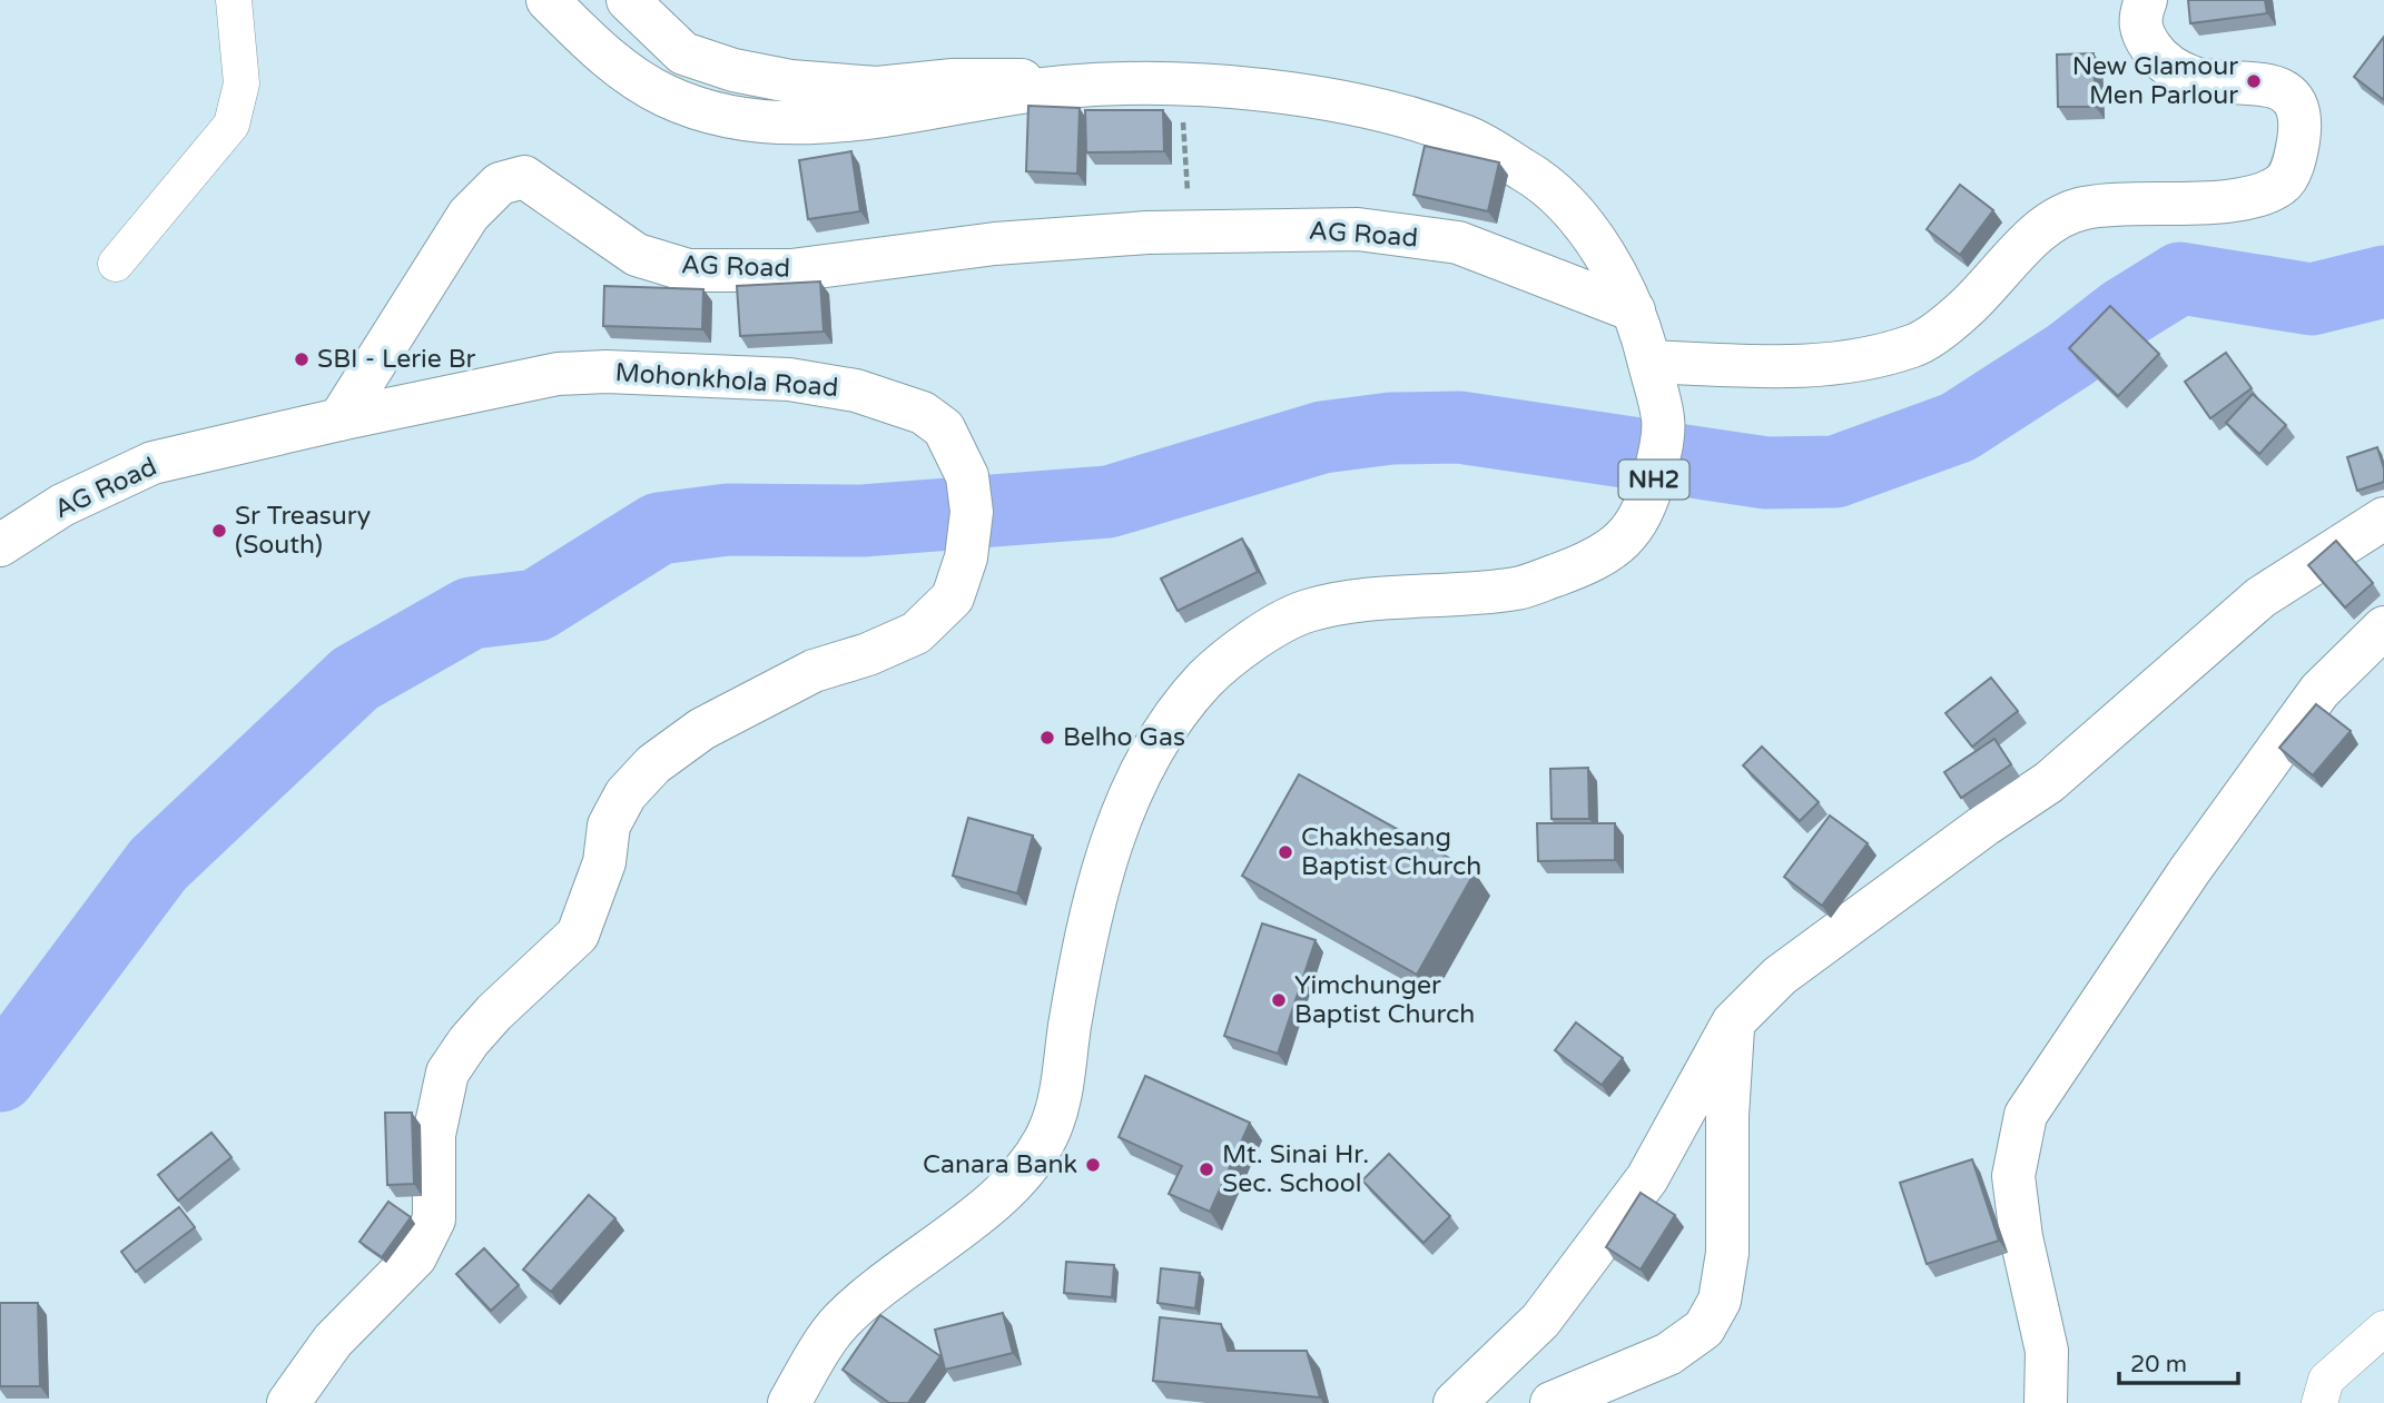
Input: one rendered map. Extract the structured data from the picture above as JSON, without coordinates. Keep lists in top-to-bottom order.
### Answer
{
  "streets": {
    "main road": ["AG Road", "Mohonkhola Road", "NH2"]
  },
  "crossings": [
    ["AG Road", "Mohonkhola Road"],
    ["AG Road", "NH2"]
  ],
  "places": [
    "New Glamour Men Parlour",
    "SBI - Lerie Br",
    "Sr Treasury (South)",
    "Belho Gas",
    "Chakhesang Baptist Church",
    "Yimchunger Baptist Church",
    "Canara Bank",
    "Mt. Sinai Hr. Sec. School"
  ],
  "scale_bar": "20 m"
}
